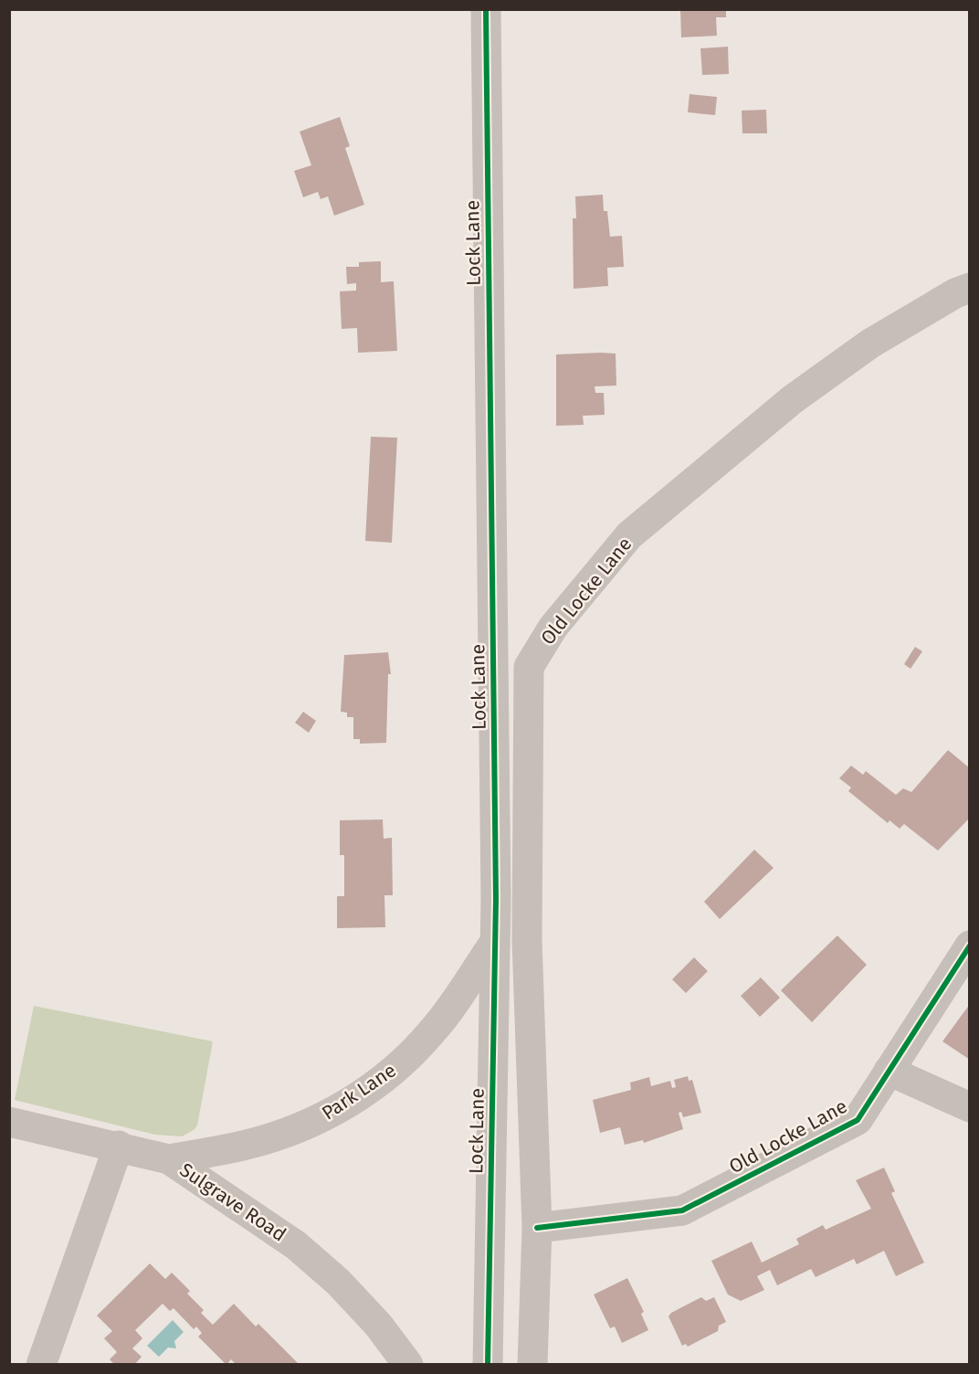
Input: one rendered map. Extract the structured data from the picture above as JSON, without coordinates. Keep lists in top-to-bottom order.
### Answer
{
  "streets": {
    "street": [
      "Lock Lane",
      "Old Locke Lane",
      "Park Lane",
      "Sulgrave Road"
    ]
  },
  "crossings": [
    ["Lock Lane", "Park Lane"],
    ["Park Lane", "Sulgrave Road"]
  ]
}
